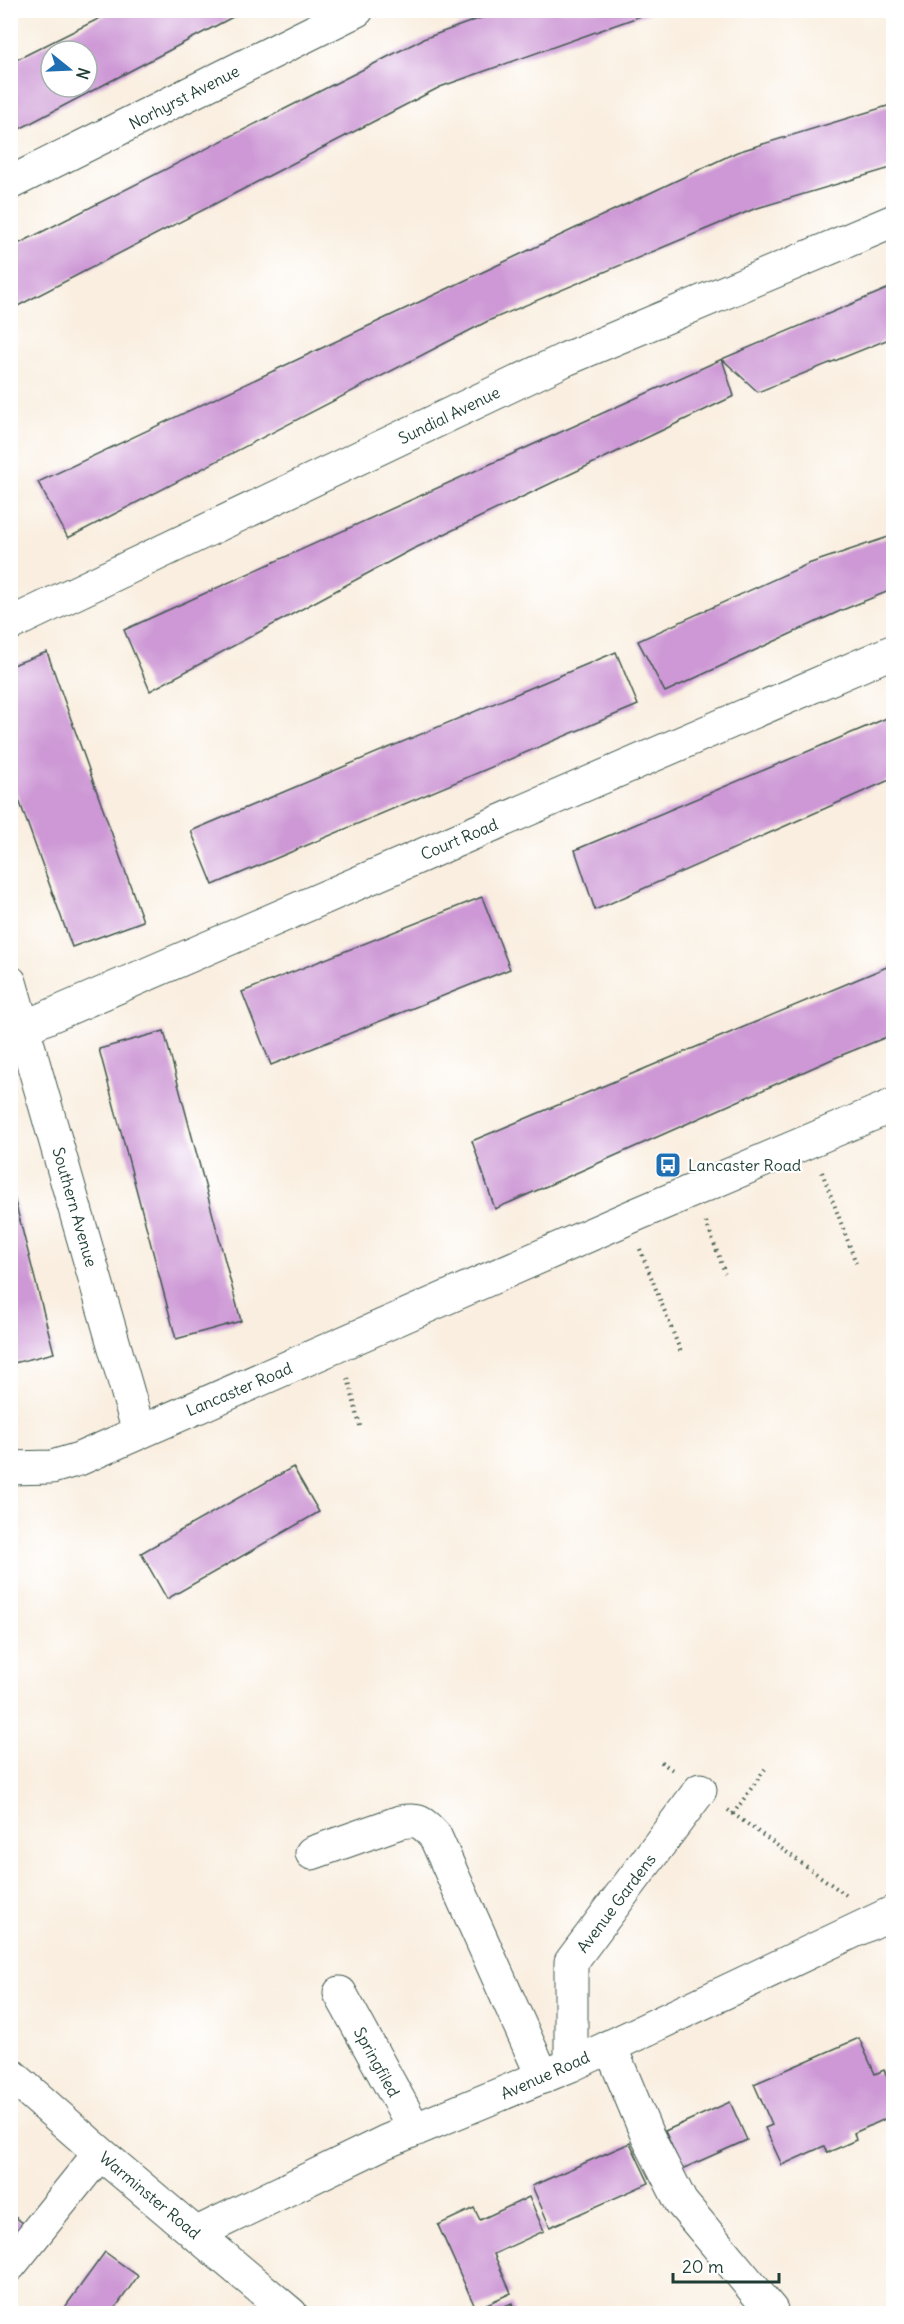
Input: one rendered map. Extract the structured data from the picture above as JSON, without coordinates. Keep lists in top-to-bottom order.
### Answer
{
  "streets": {
    "street": [
      "Norhyrst Avenue",
      "Sundial Avenue",
      "Court Road",
      "Southern Avenue",
      "Lancaster Road",
      "Avenue Gardens",
      "Springfiled",
      "Avenue Road",
      "Warminster Road"
    ]
  },
  "crossings": [
    ["Court Road", "Southern Avenue"],
    ["Southern Avenue", "Lancaster Road"],
    ["Avenue Gardens", "Avenue Road"],
    ["Springfiled", "Avenue Road"],
    ["Avenue Road", "Warminster Road"]
  ],
  "places": {
    "bus stop": ["Lancaster Road"]
  },
  "scale_bar": "20 m",
  "north": "right"
}
